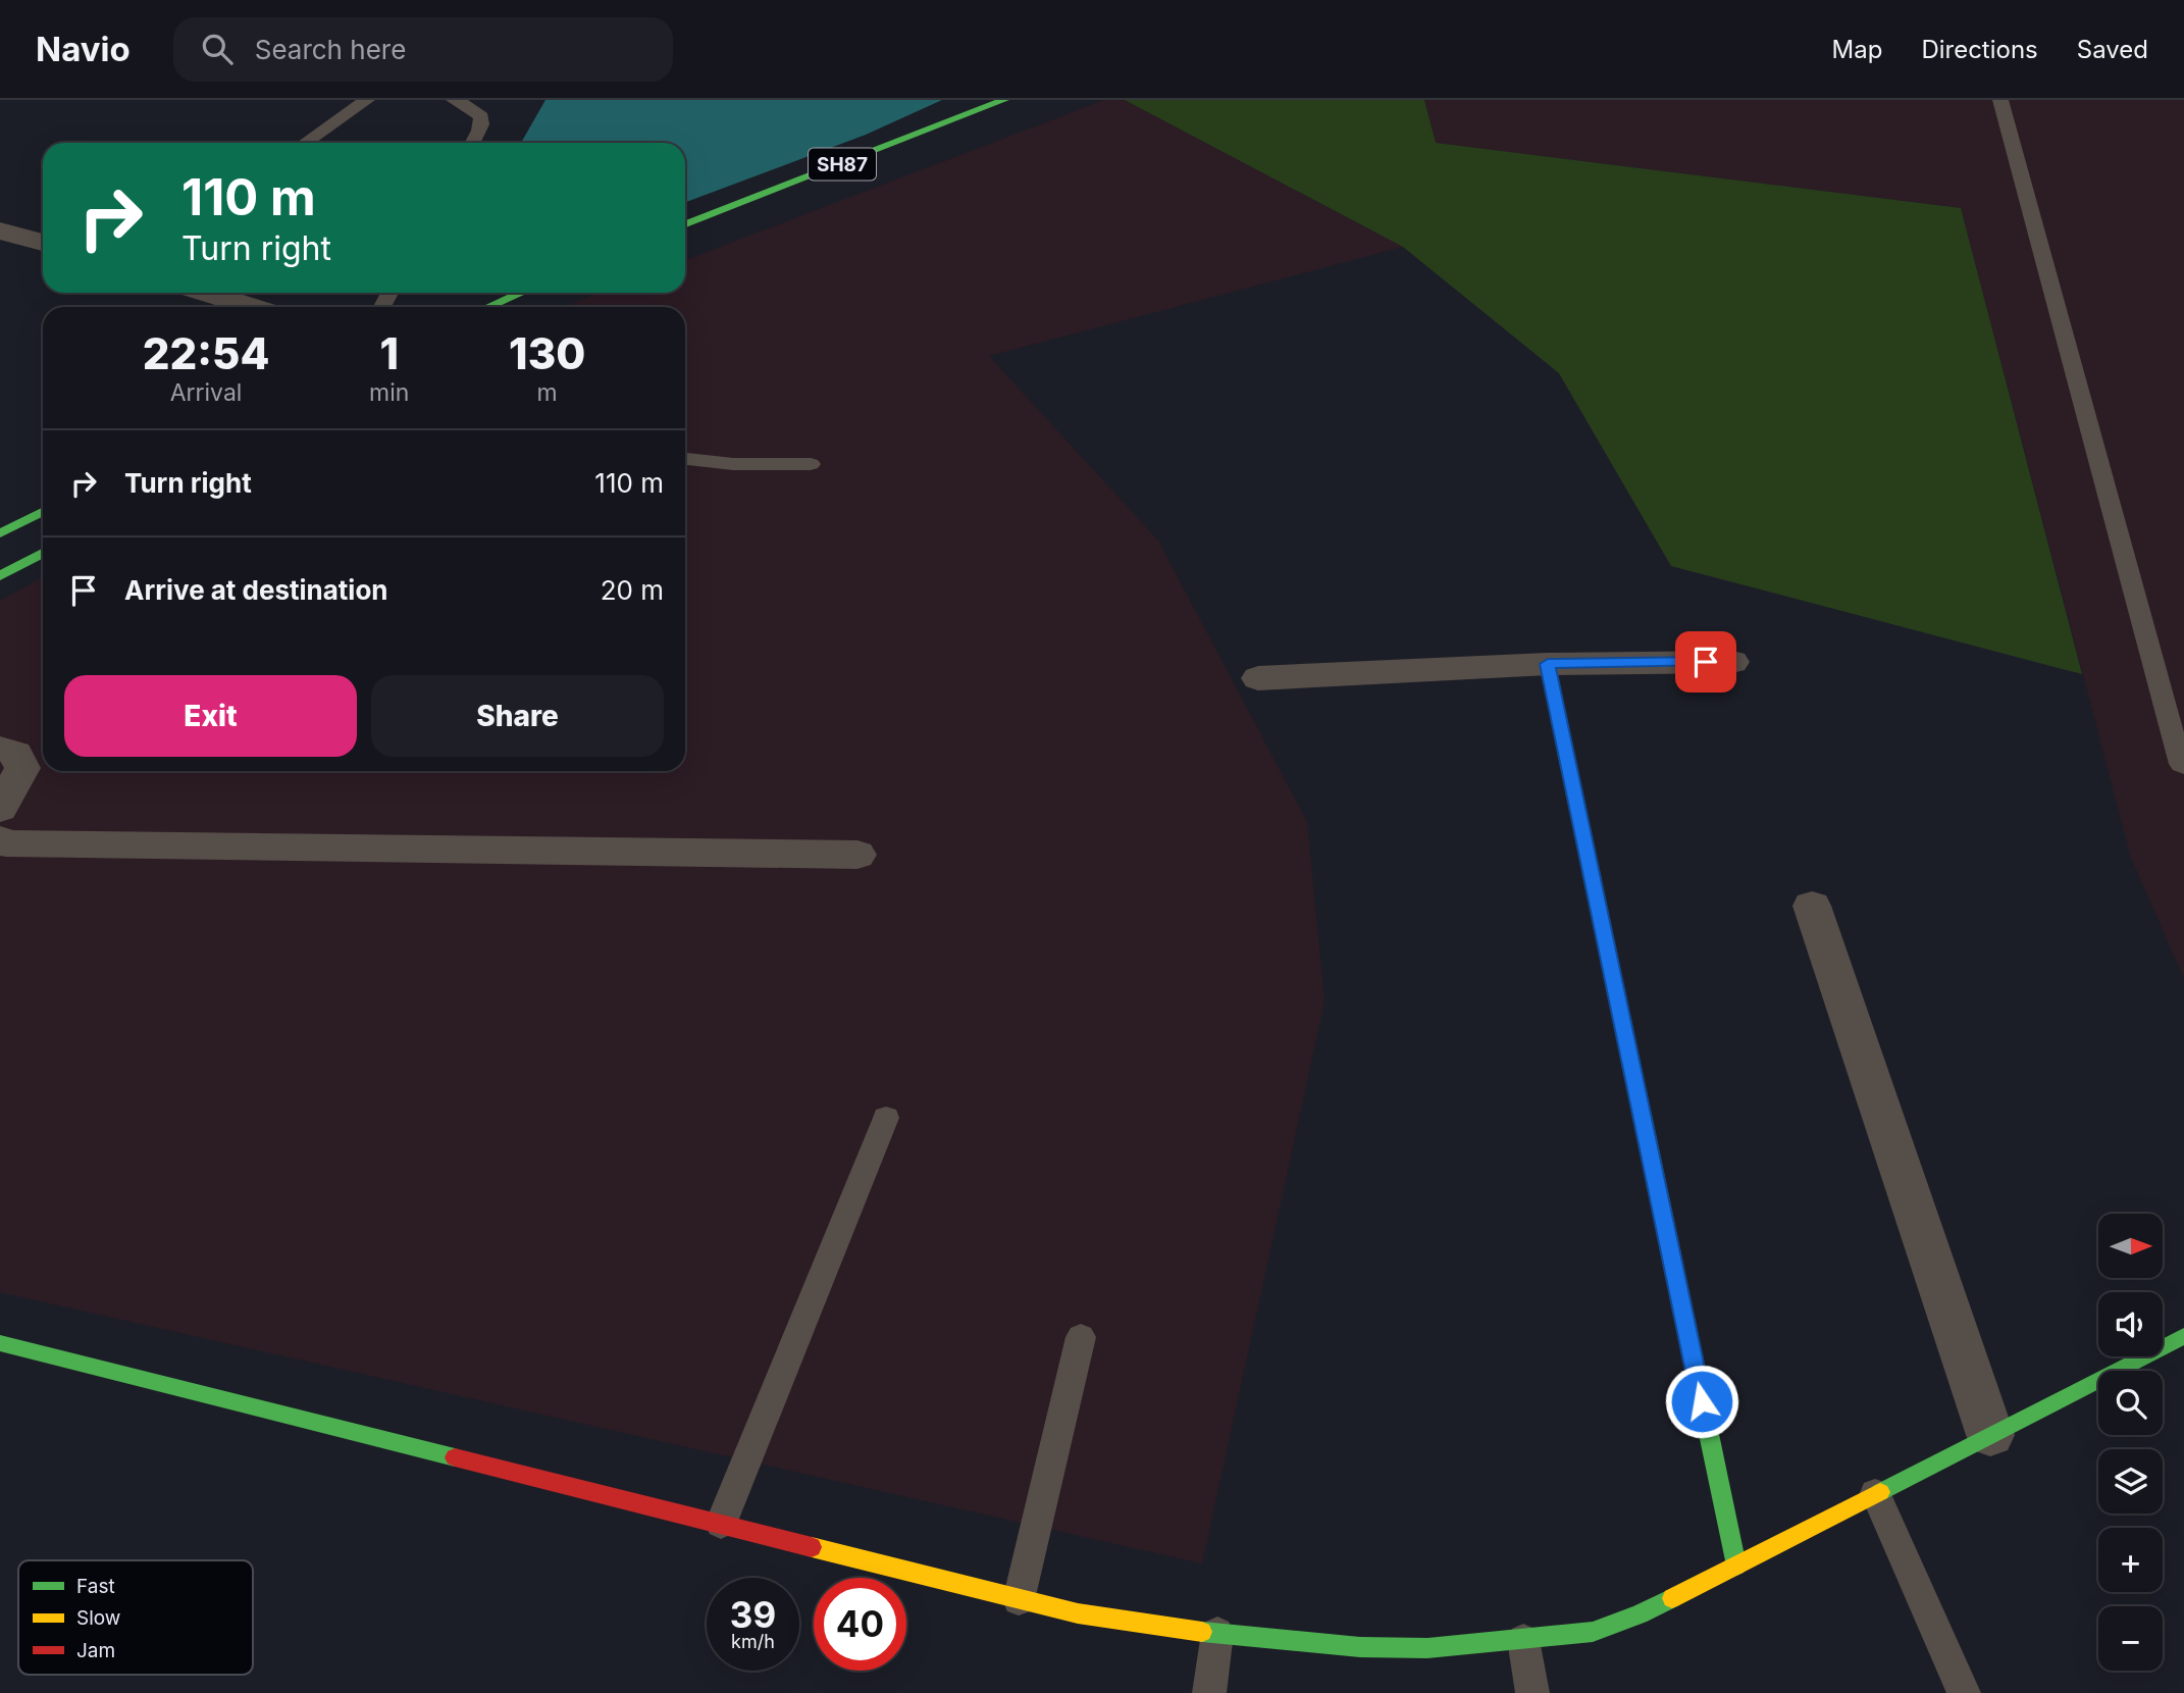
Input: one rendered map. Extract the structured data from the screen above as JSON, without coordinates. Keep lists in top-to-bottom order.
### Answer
{
  "streets": {
    "main road": ["SH87"]
  },
  "legend": ["Fast", "Slow", "Jam"],
  "north": "right",
  "page": {
    "header": "Navio",
    "search": "Search here",
    "nav": ["Map", "Directions", "Saved"],
    "turn": ["110 m", "Turn right"],
    "eta": [
      "22:54",
      "Arrival",
      "1",
      "min",
      "130",
      "m"
    ],
    "list": [
      {
        "name": "Turn right",
        "value": "110 m"
      },
      {
        "name": "Arrive at destination",
        "value": "20 m"
      }
    ],
    "buttons": ["Exit", "Share"],
    "map_buttons": ["+", "−"],
    "speed": "39 km/h",
    "limit": "40"
  }
}
